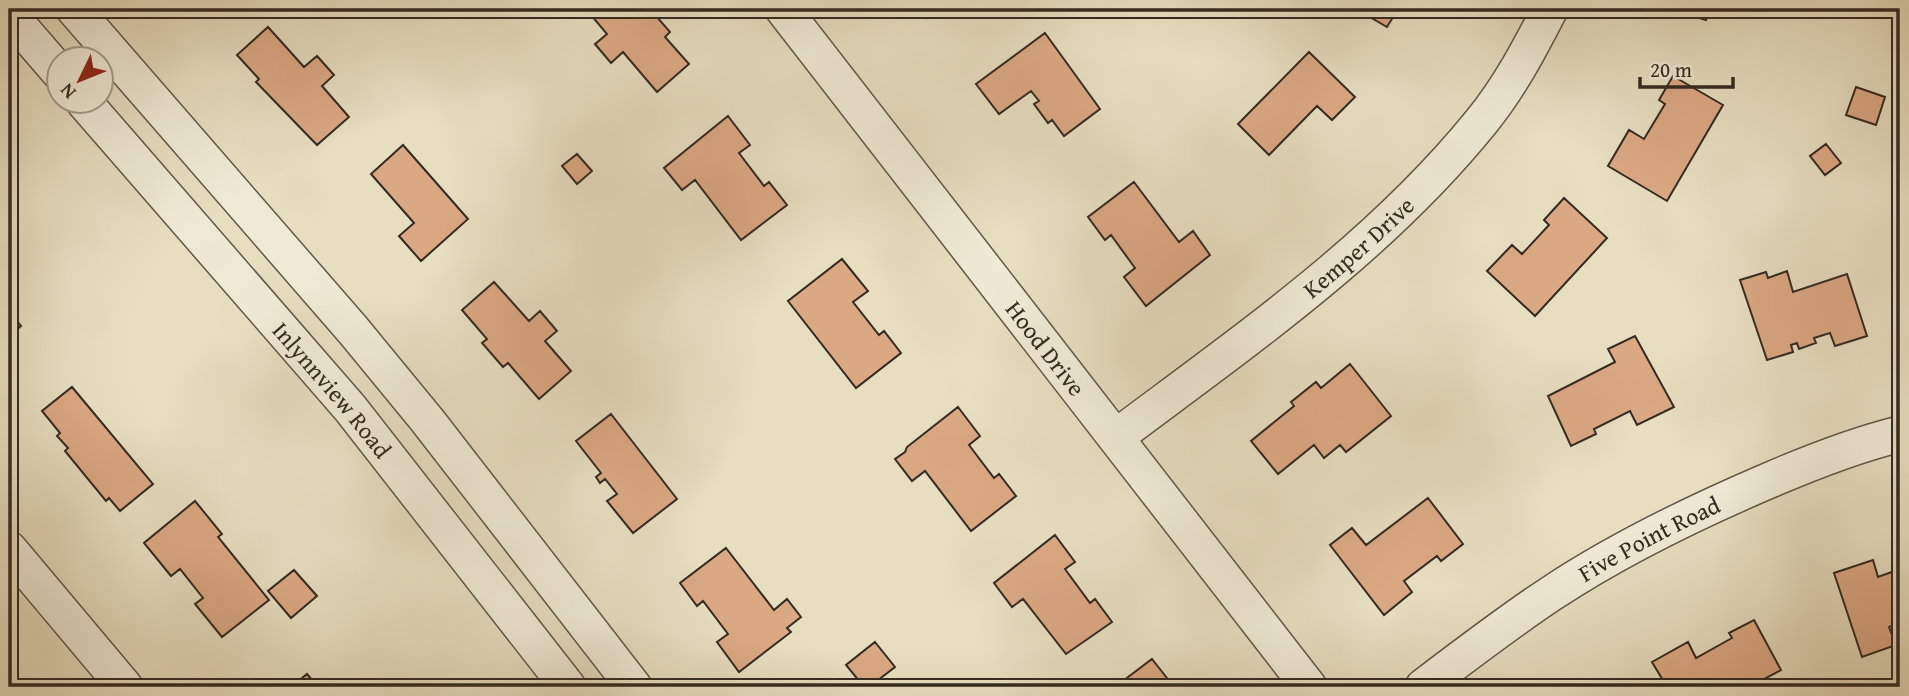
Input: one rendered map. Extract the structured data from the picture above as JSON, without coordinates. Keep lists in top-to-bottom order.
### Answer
{
  "streets": {
    "street": [
      "Kemper Drive",
      "Hood Drive",
      "Inlynnview Road",
      "Five Point Road"
    ]
  },
  "crossings": [
    ["Kemper Drive", "Hood Drive"]
  ],
  "scale_bar": "20 m",
  "north": "bottom left"
}
